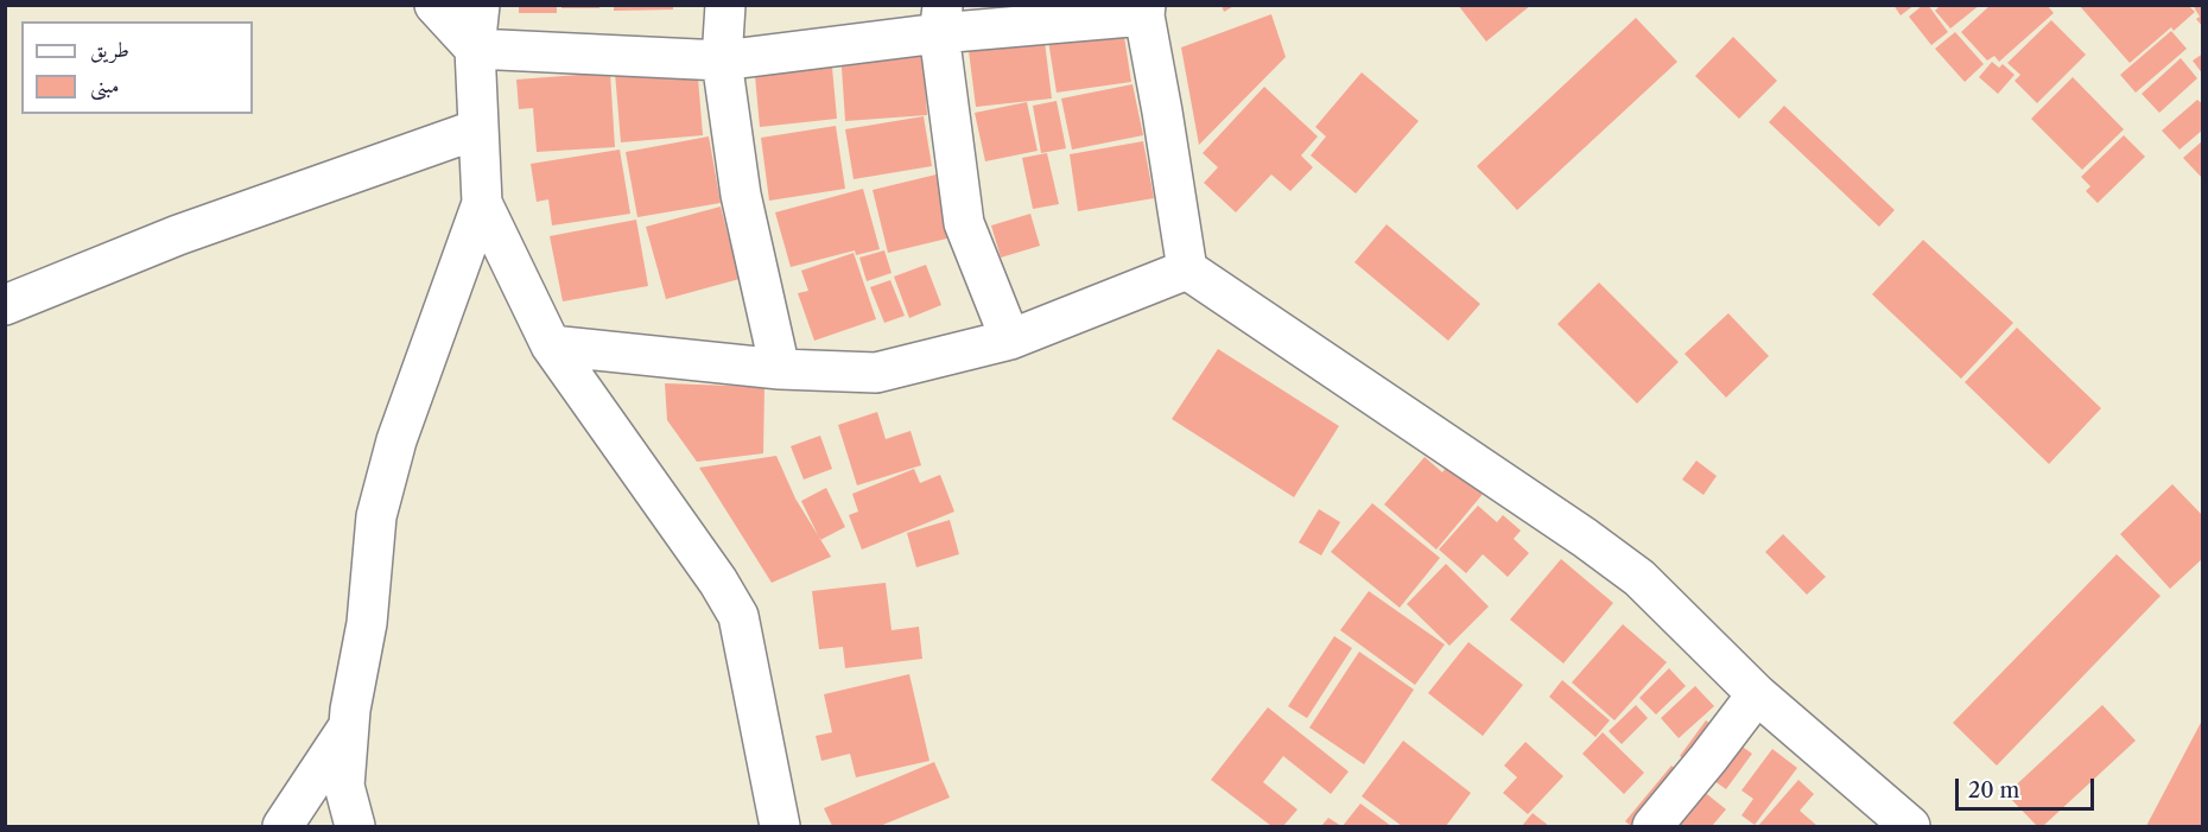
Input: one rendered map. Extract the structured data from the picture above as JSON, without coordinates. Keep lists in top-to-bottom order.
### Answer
{
  "legend": ["طريق", "مبنى"],
  "scale_bar": "20 m"
}
